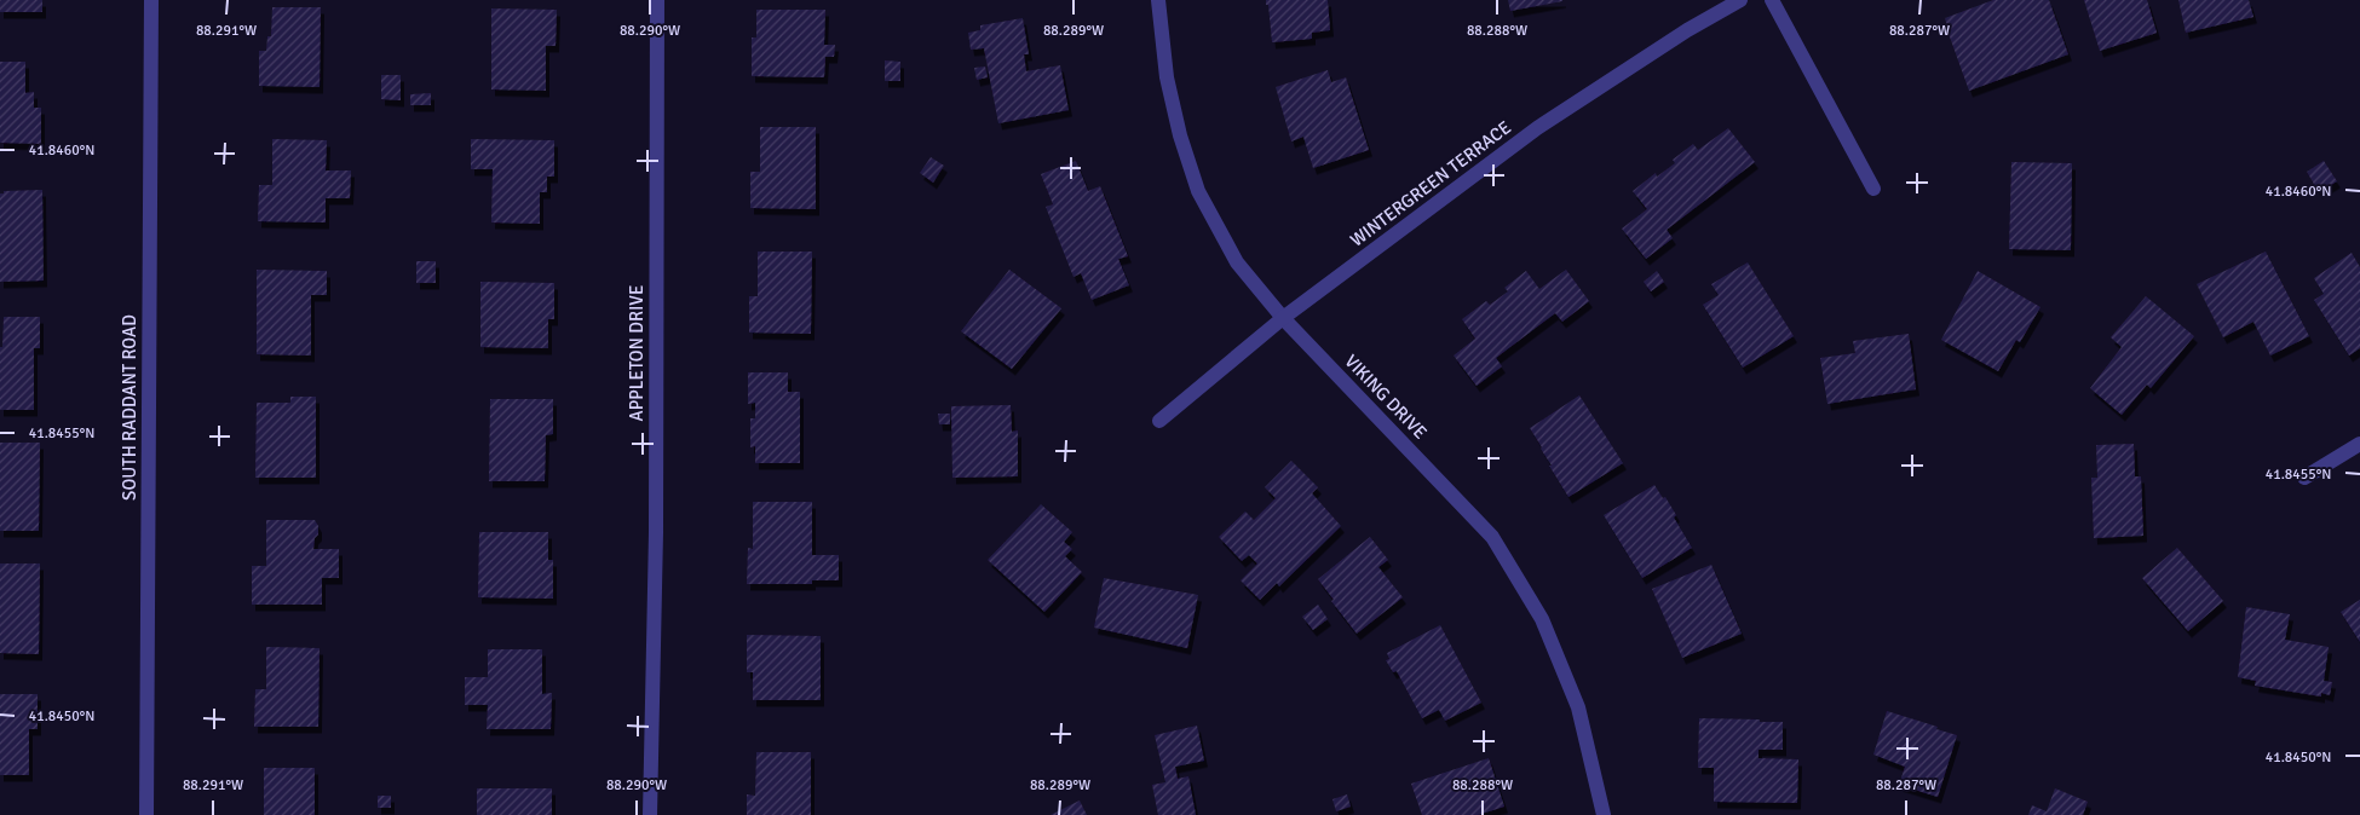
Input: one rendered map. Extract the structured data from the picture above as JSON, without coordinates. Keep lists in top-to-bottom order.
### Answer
{
  "streets": {
    "street": [
      "WINTERGREEN TERRACE",
      "APPLETON DRIVE",
      "VIKING DRIVE",
      "SOUTH RADDANT ROAD"
    ]
  },
  "crossings": [
    ["WINTERGREEN TERRACE", "VIKING DRIVE"]
  ],
  "coordinates": [
    "88.291°W",
    "88.290°W",
    "88.289°W",
    "88.288°W",
    "88.287°W",
    "41.8460°N",
    "41.8455°N",
    "41.8450°N"
  ]
}
